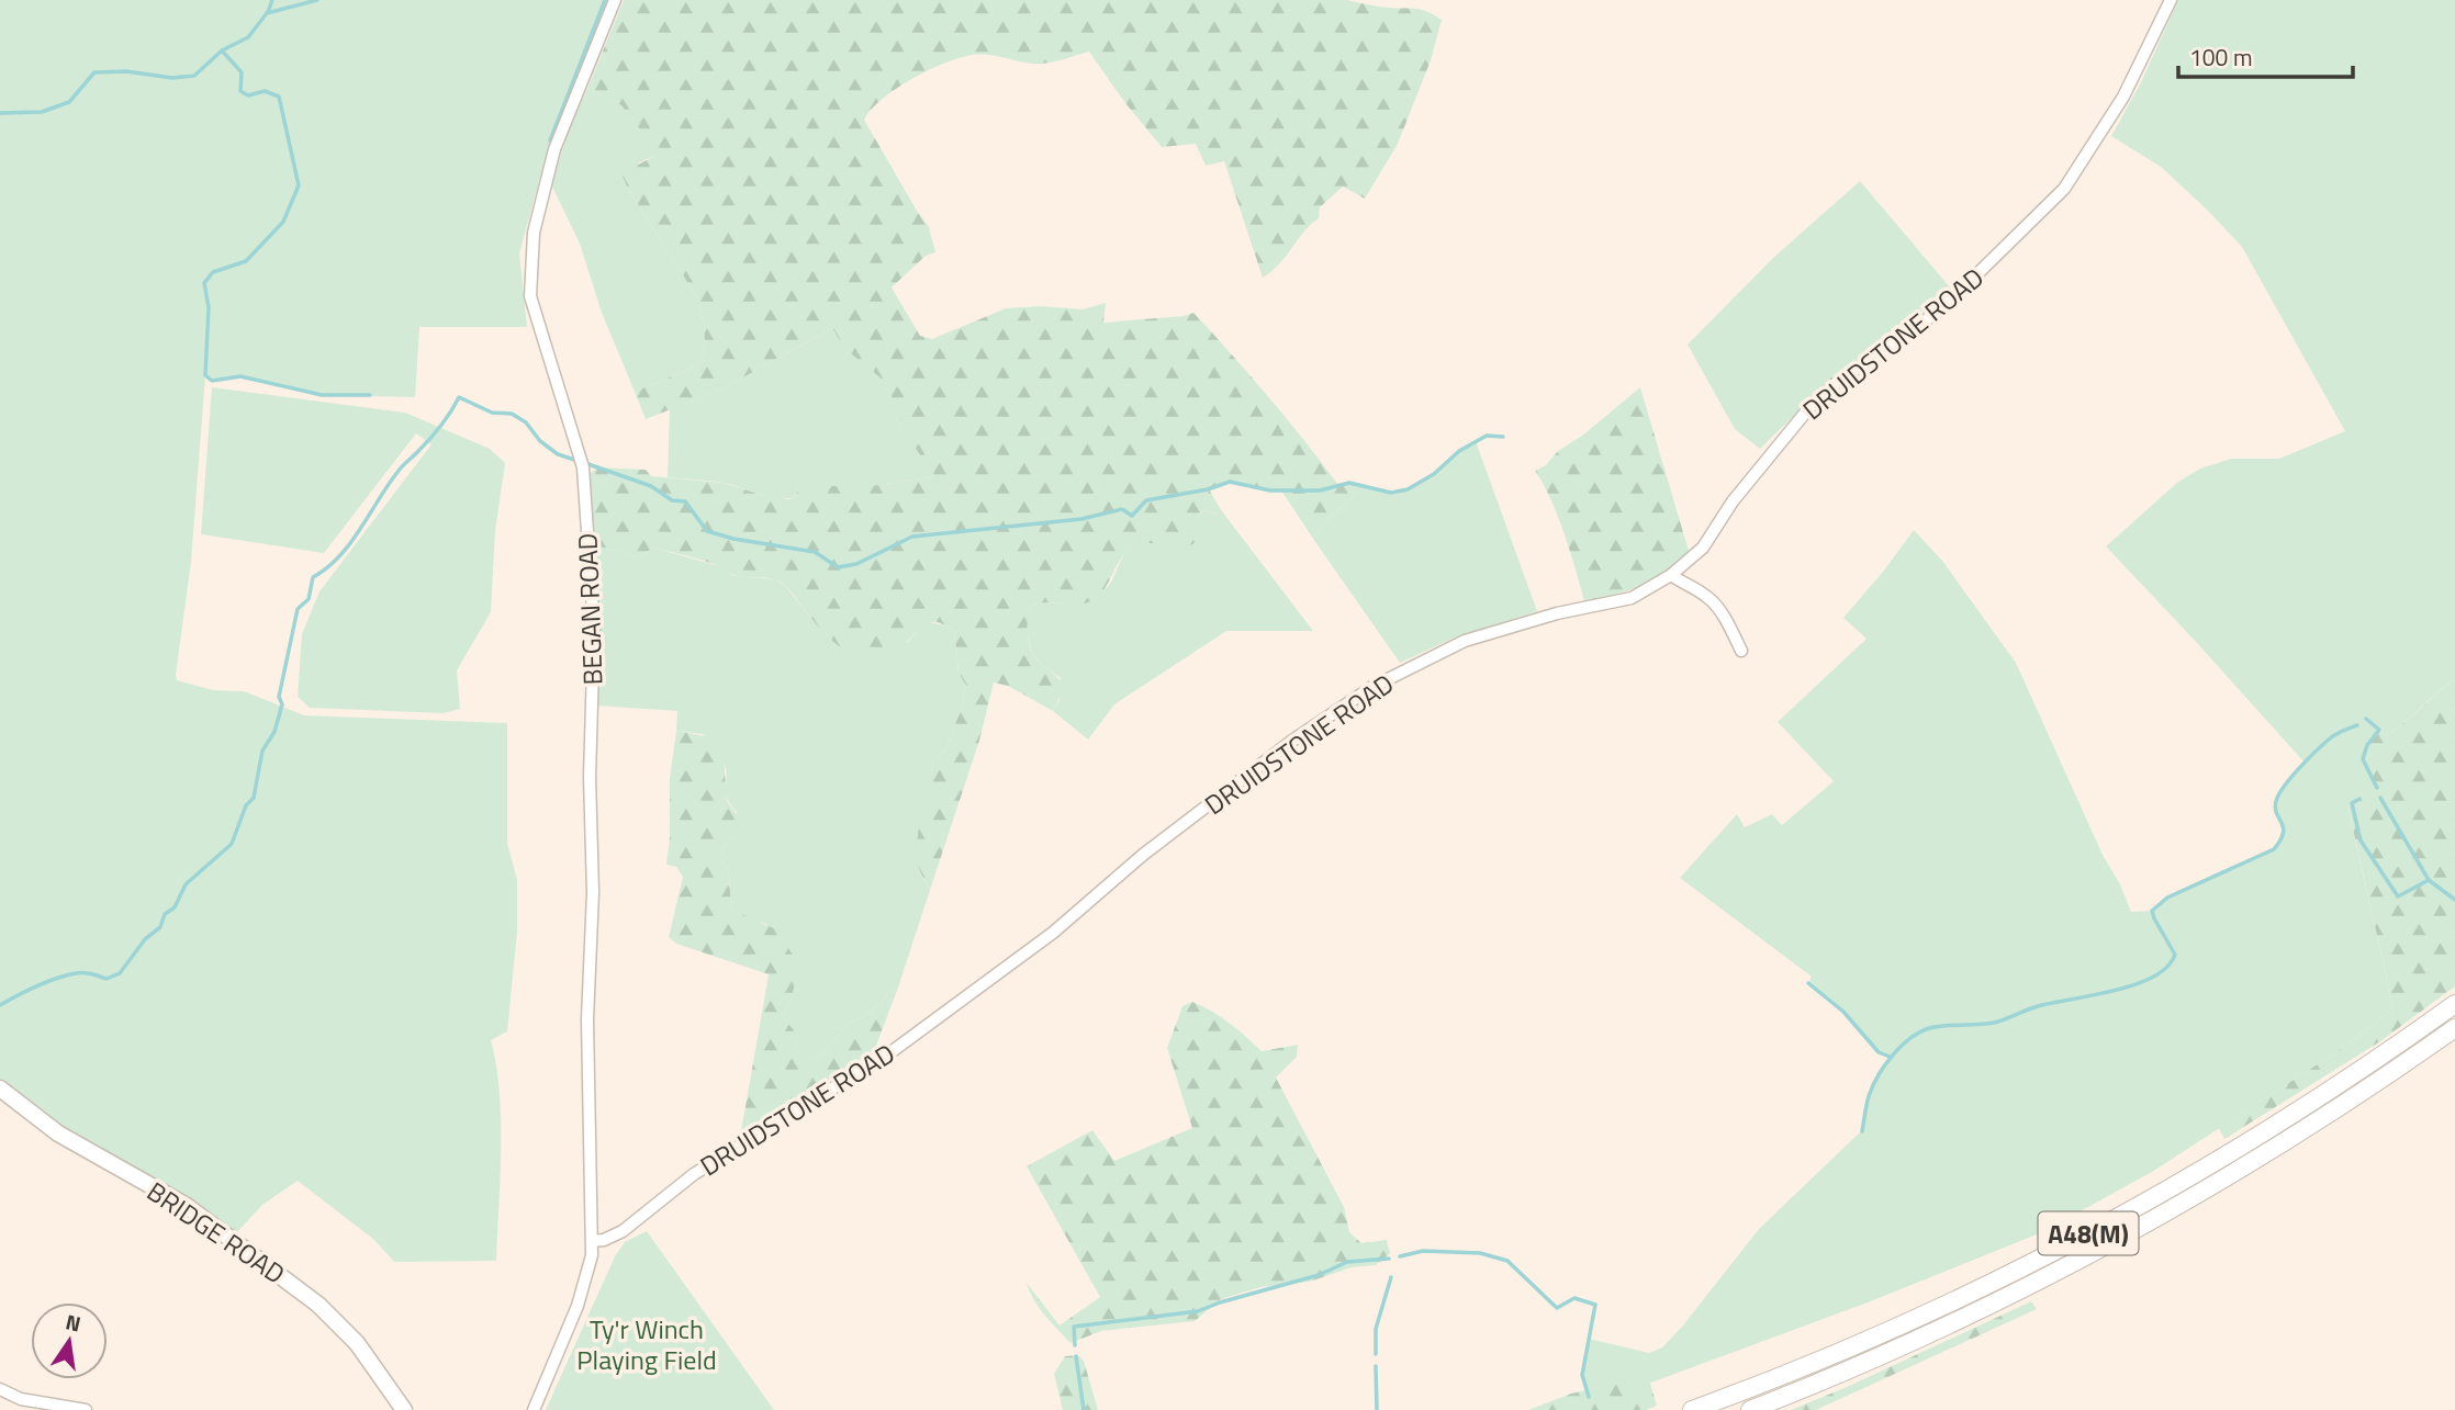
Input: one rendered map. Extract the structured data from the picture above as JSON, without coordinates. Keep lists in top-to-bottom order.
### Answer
{
  "streets": {
    "highway": ["A48(M)"],
    "main road": ["BRIDGE ROAD"],
    "street": ["DRUIDSTONE ROAD", "BEGAN ROAD"]
  },
  "crossings": [
    ["DRUIDSTONE ROAD", "BEGAN ROAD"]
  ],
  "parks": ["Ty'r Winch Playing Field"],
  "scale_bar": "100 m",
  "north": "top"
}
